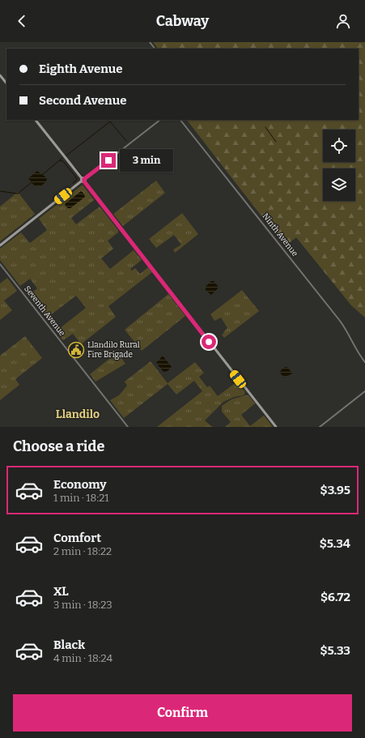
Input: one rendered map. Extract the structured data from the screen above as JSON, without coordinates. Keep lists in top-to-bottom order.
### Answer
{
  "streets": {
    "street": ["Ninth Avenue", "Seventh Avenue"]
  },
  "districts": ["Llandilo"],
  "places": {
    "public building": ["Llandilo Rural Fire Brigade"]
  },
  "page": {
    "header": "Cabway",
    "banner": ["Eighth Avenue", "Second Avenue"],
    "bubble": "3 min",
    "heading": "Choose a ride",
    "list": [
      {
        "name": "Economy",
        "note": "1 min · 18:21",
        "value": "$3.95"
      },
      {
        "name": "Comfort",
        "note": "2 min · 18:22",
        "value": "$5.34"
      },
      {
        "name": "XL",
        "note": "3 min · 18:23",
        "value": "$6.72"
      },
      {
        "name": "Black",
        "note": "4 min · 18:24",
        "value": "$5.33"
      }
    ],
    "buttons": "Confirm"
  }
}
